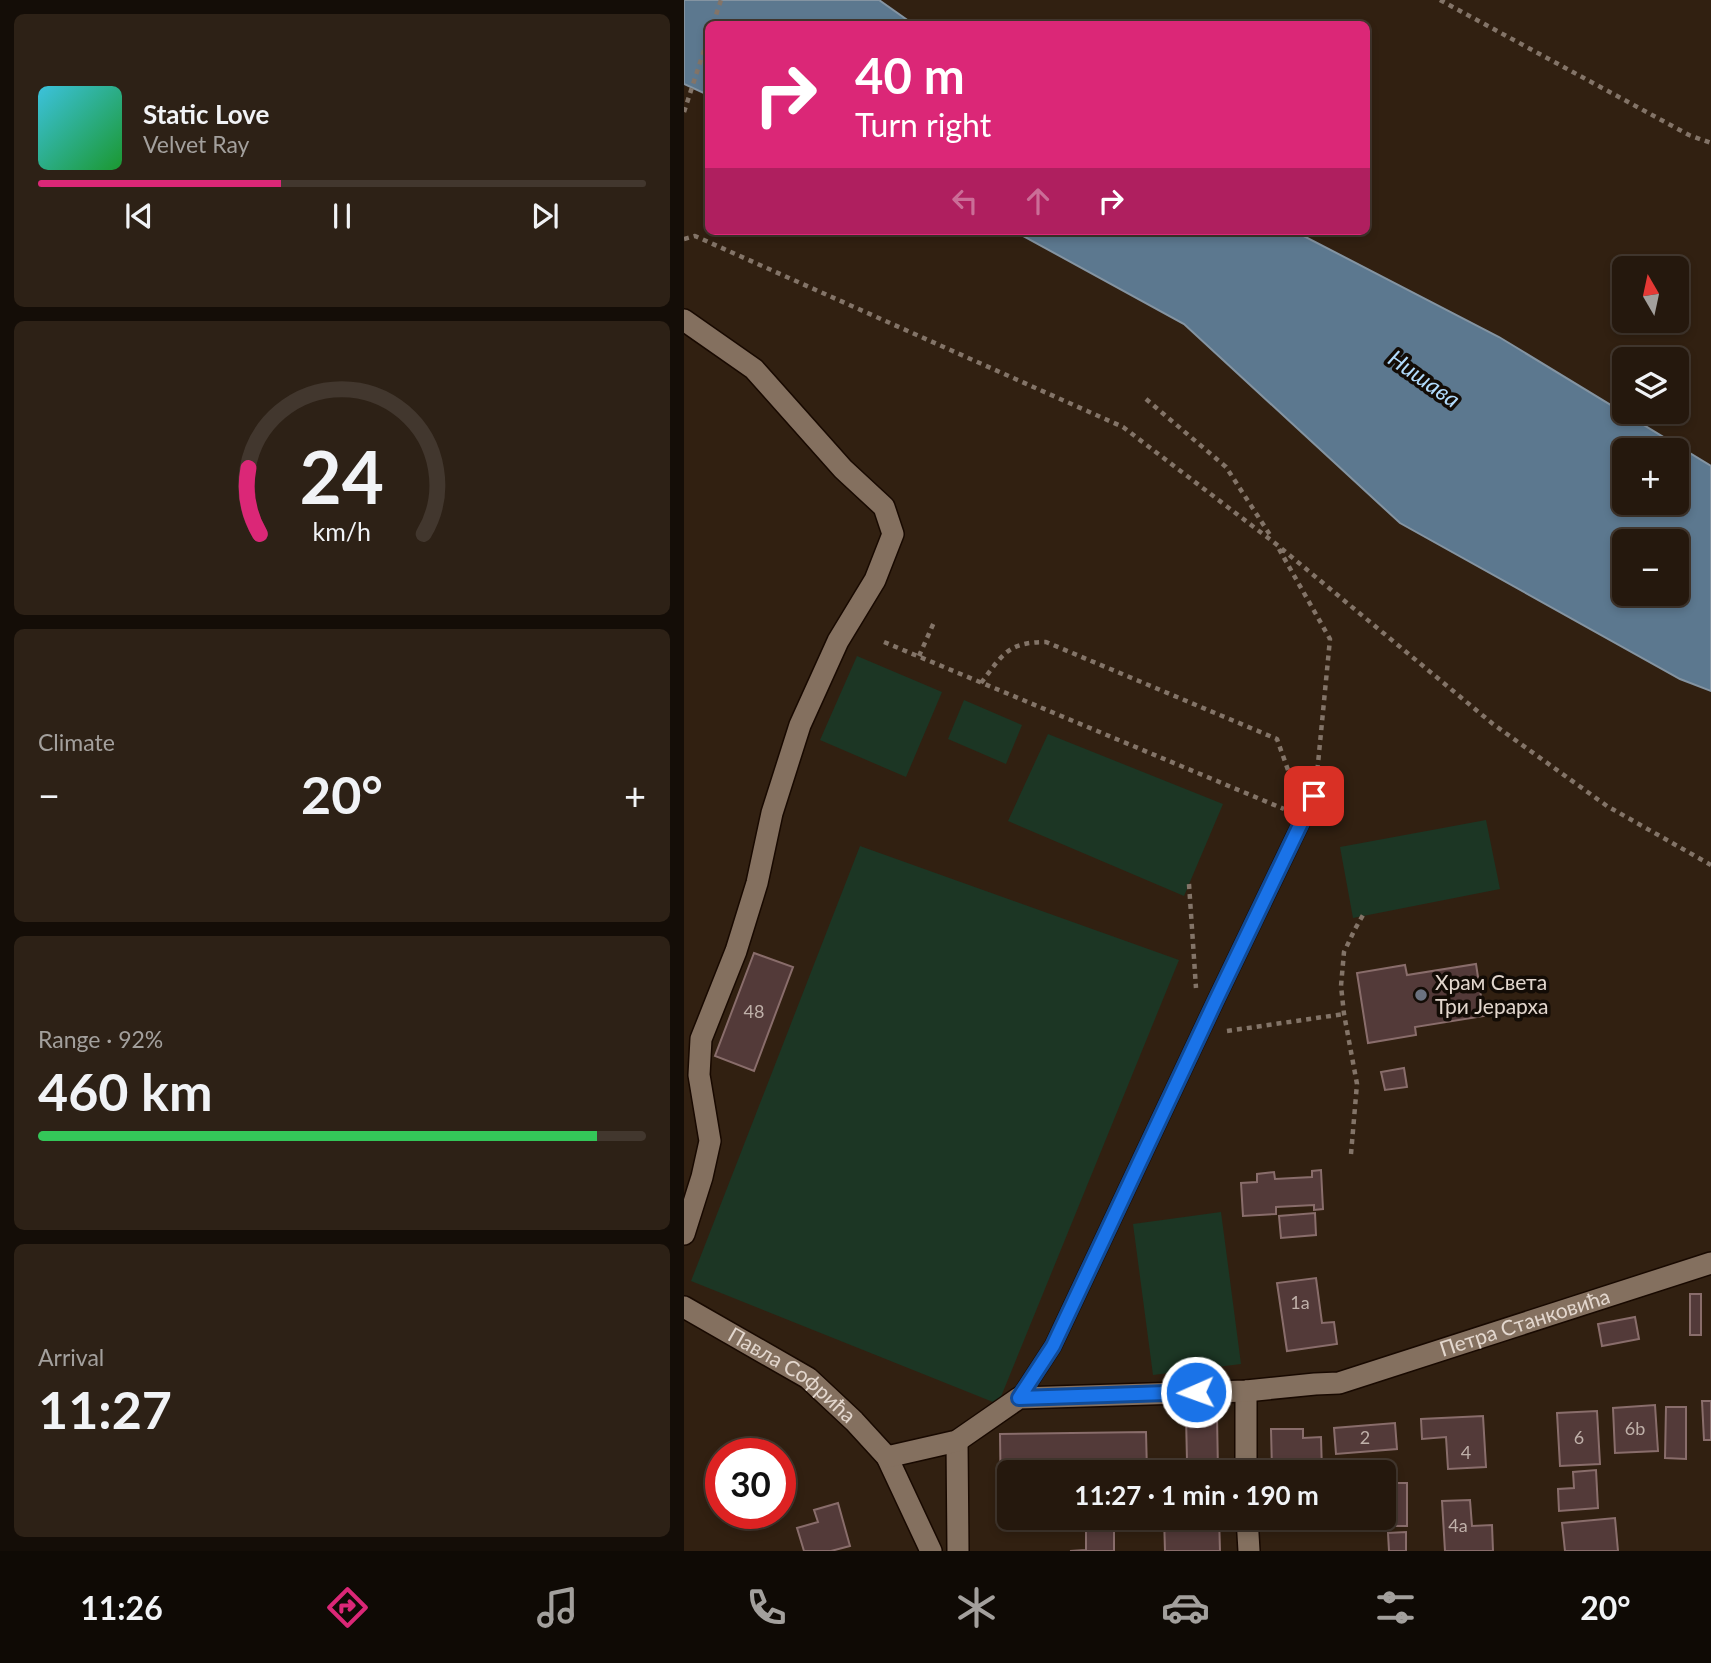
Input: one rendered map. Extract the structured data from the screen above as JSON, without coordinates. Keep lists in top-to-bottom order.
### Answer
{
  "streets": {
    "street": ["Петра Станковића", "Павла Софрића"]
  },
  "water": ["Нишава"],
  "places": ["Храм Света Три Јерарха"],
  "house_numbers": [
    "48",
    "1a",
    "6b",
    "2",
    "6",
    "4",
    "4a"
  ],
  "north": "top",
  "page": {
    "turn": ["40 m", "Turn right"],
    "song": ["Static Love", "Velvet Ray"],
    "map_buttons": ["+", "−"],
    "tile": [
      "Climate",
      ["Range · 92%", "460 km"],
      ["Arrival", "11:27"]
    ],
    "heat": ["−", "20°", "+"],
    "limit": "30",
    "trip": "11:27 · 1 min · 190 m",
    "tabs": ["11:26", "20°"],
    "gauge": ["24", "km/h"]
  }
}
